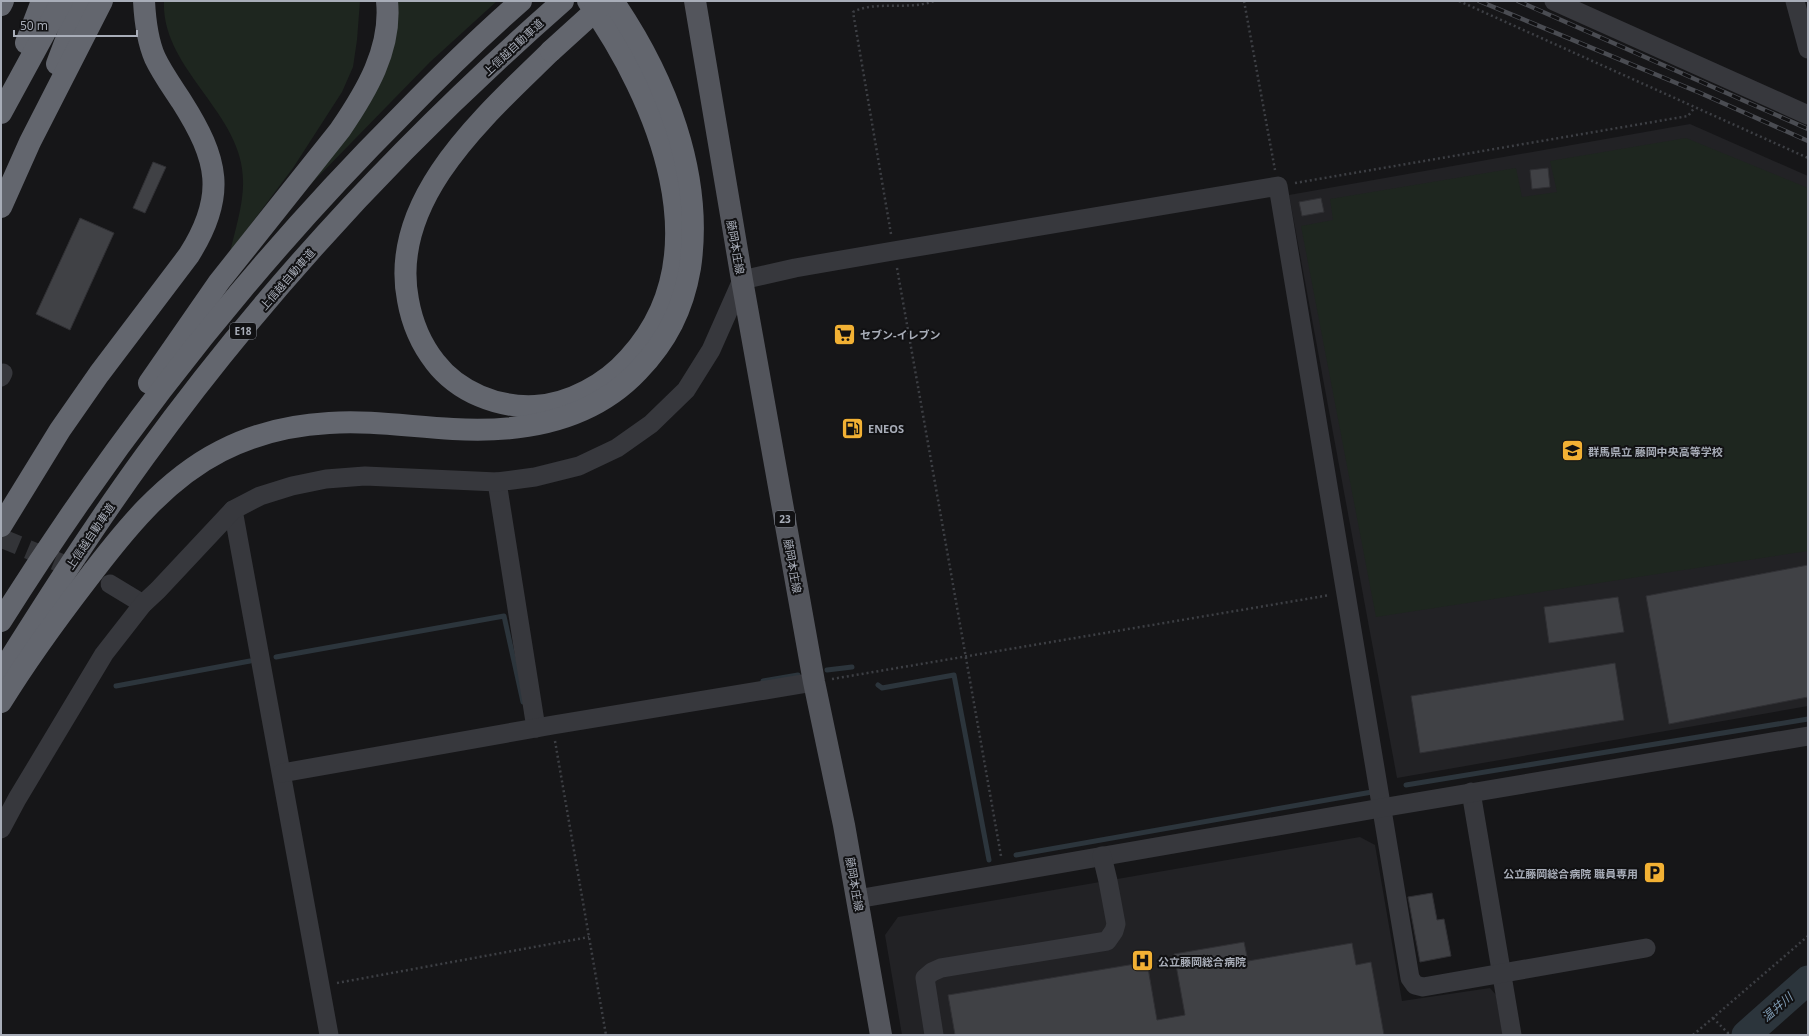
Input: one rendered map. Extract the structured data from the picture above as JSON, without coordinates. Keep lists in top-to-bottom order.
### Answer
{
  "streets": {
    "highway": ["上信越自動車道", "E18"],
    "main road": ["藤岡本庄線", "23"]
  },
  "water": ["温井川"],
  "places": {
    "supermarket": ["セブン-イレブン"],
    "fuel station": ["ENEOS"],
    "school or university": ["群馬県立 藤岡中央高等学校"],
    "parking": ["公立藤岡総合病院 職員専用"],
    "hospital": ["公立藤岡総合病院"]
  },
  "scale_bar": "50 m"
}
